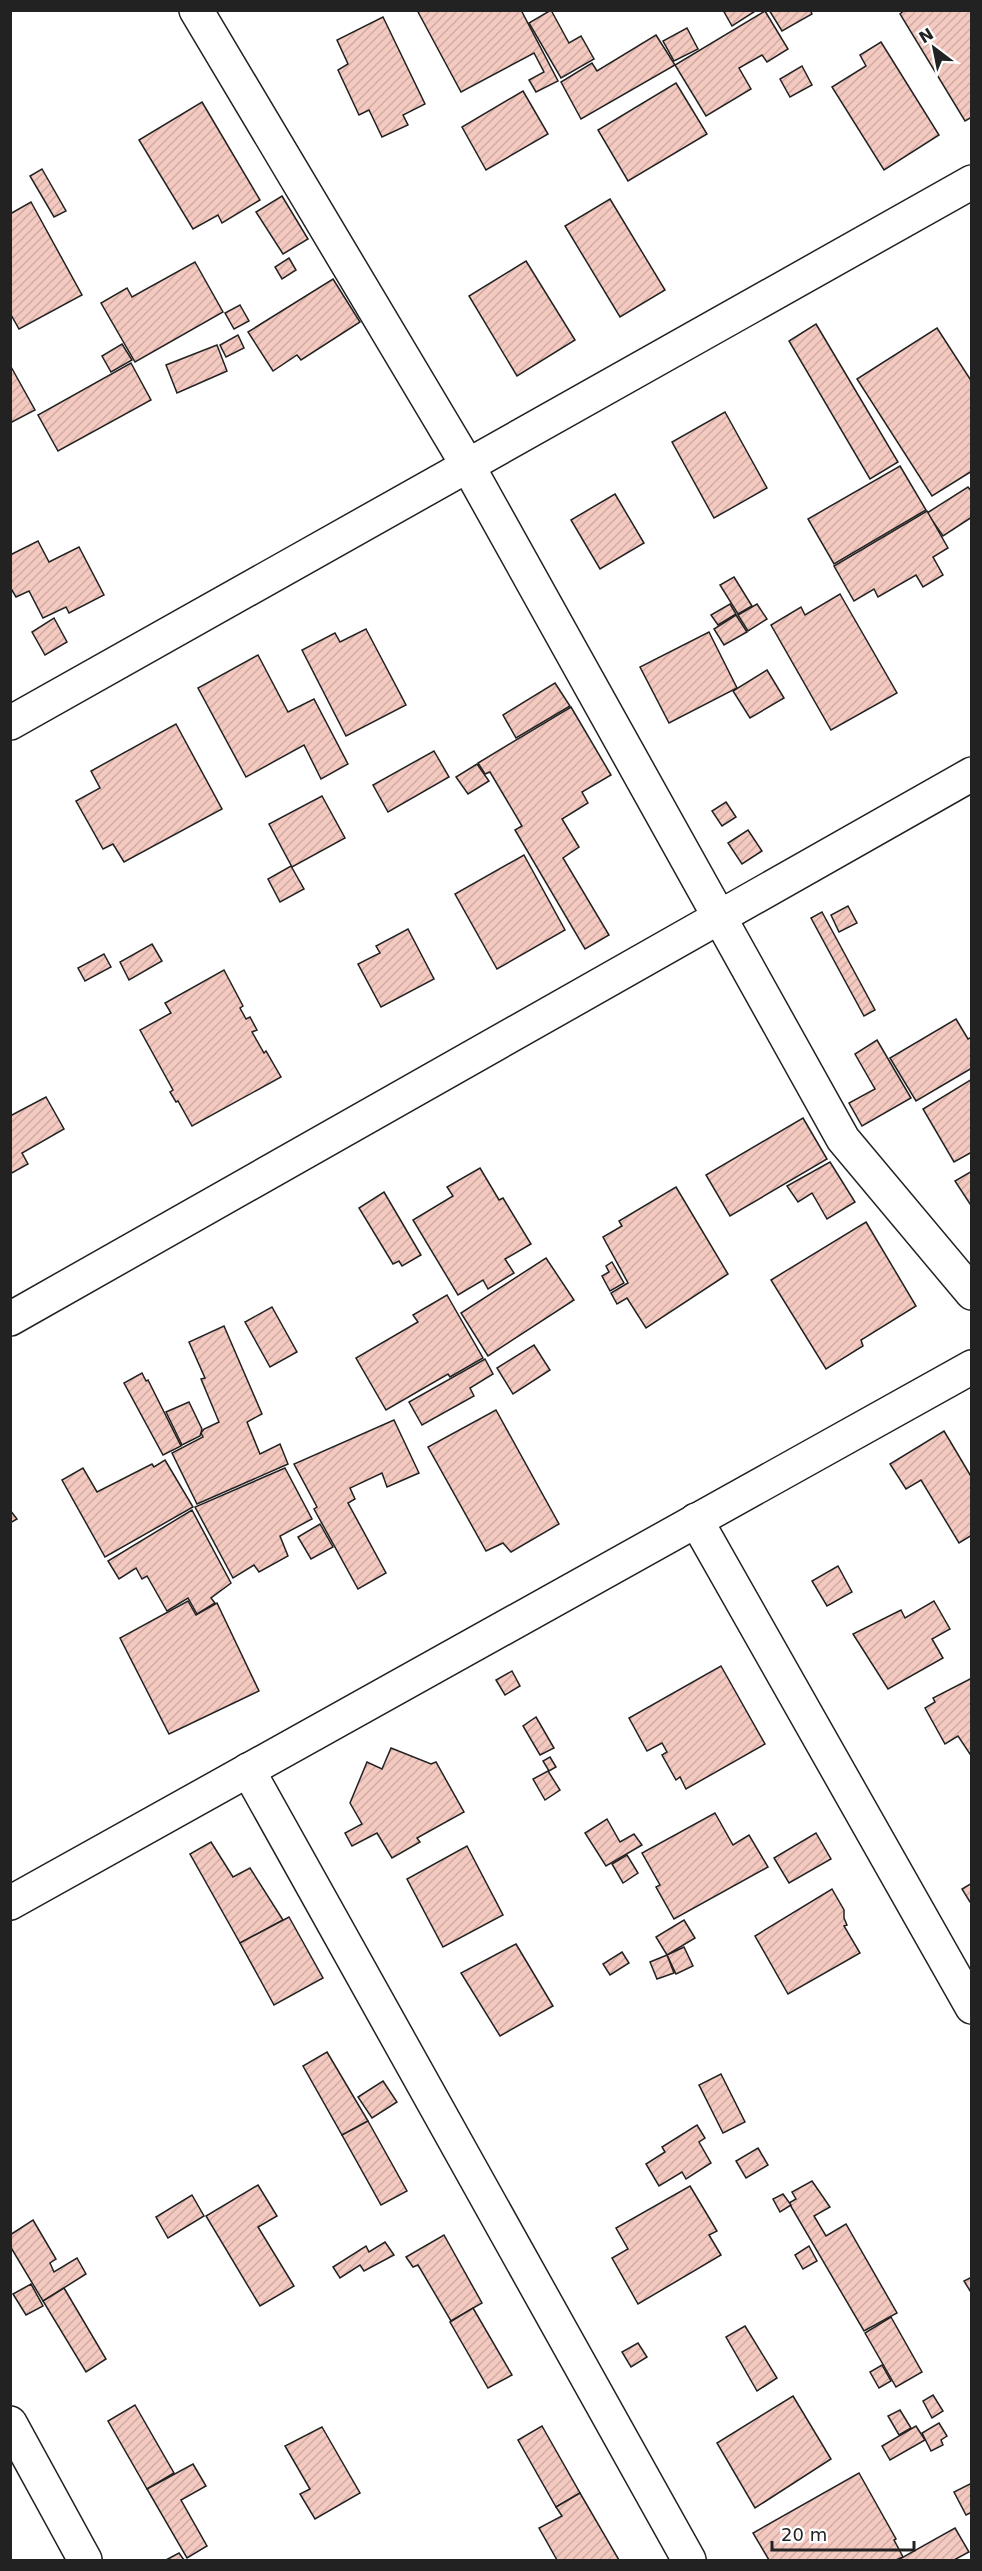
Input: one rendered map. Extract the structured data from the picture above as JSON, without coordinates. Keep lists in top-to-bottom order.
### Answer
{
  "scale_bar": "20 m",
  "north": "top left"
}
